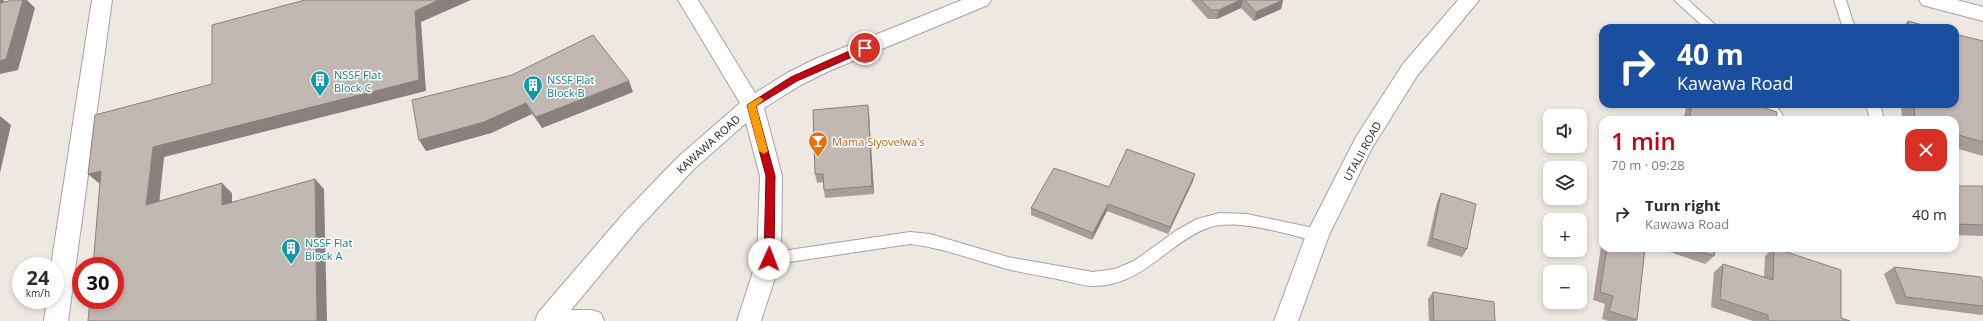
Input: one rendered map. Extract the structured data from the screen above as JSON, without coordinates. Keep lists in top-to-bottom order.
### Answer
{
  "streets": {
    "street": ["KAWAWA ROAD", "UTALII ROAD"]
  },
  "places": {
    "building": ["NSSF Flat Block C", "NSSF Flat Block B", "NSSF Flat Block A"],
    "bar": ["Mama Siyovelwa's"]
  },
  "page": {
    "turn": ["40 m", "Kawawa Road"],
    "map_buttons": ["+", "−"],
    "heading": ["1 min", "70 m · 09:28"],
    "list": [
      {
        "name": "Turn right",
        "note": "Kawawa Road",
        "value": "40 m"
      }
    ],
    "speed": "24 km/h",
    "limit": "30"
  }
}
